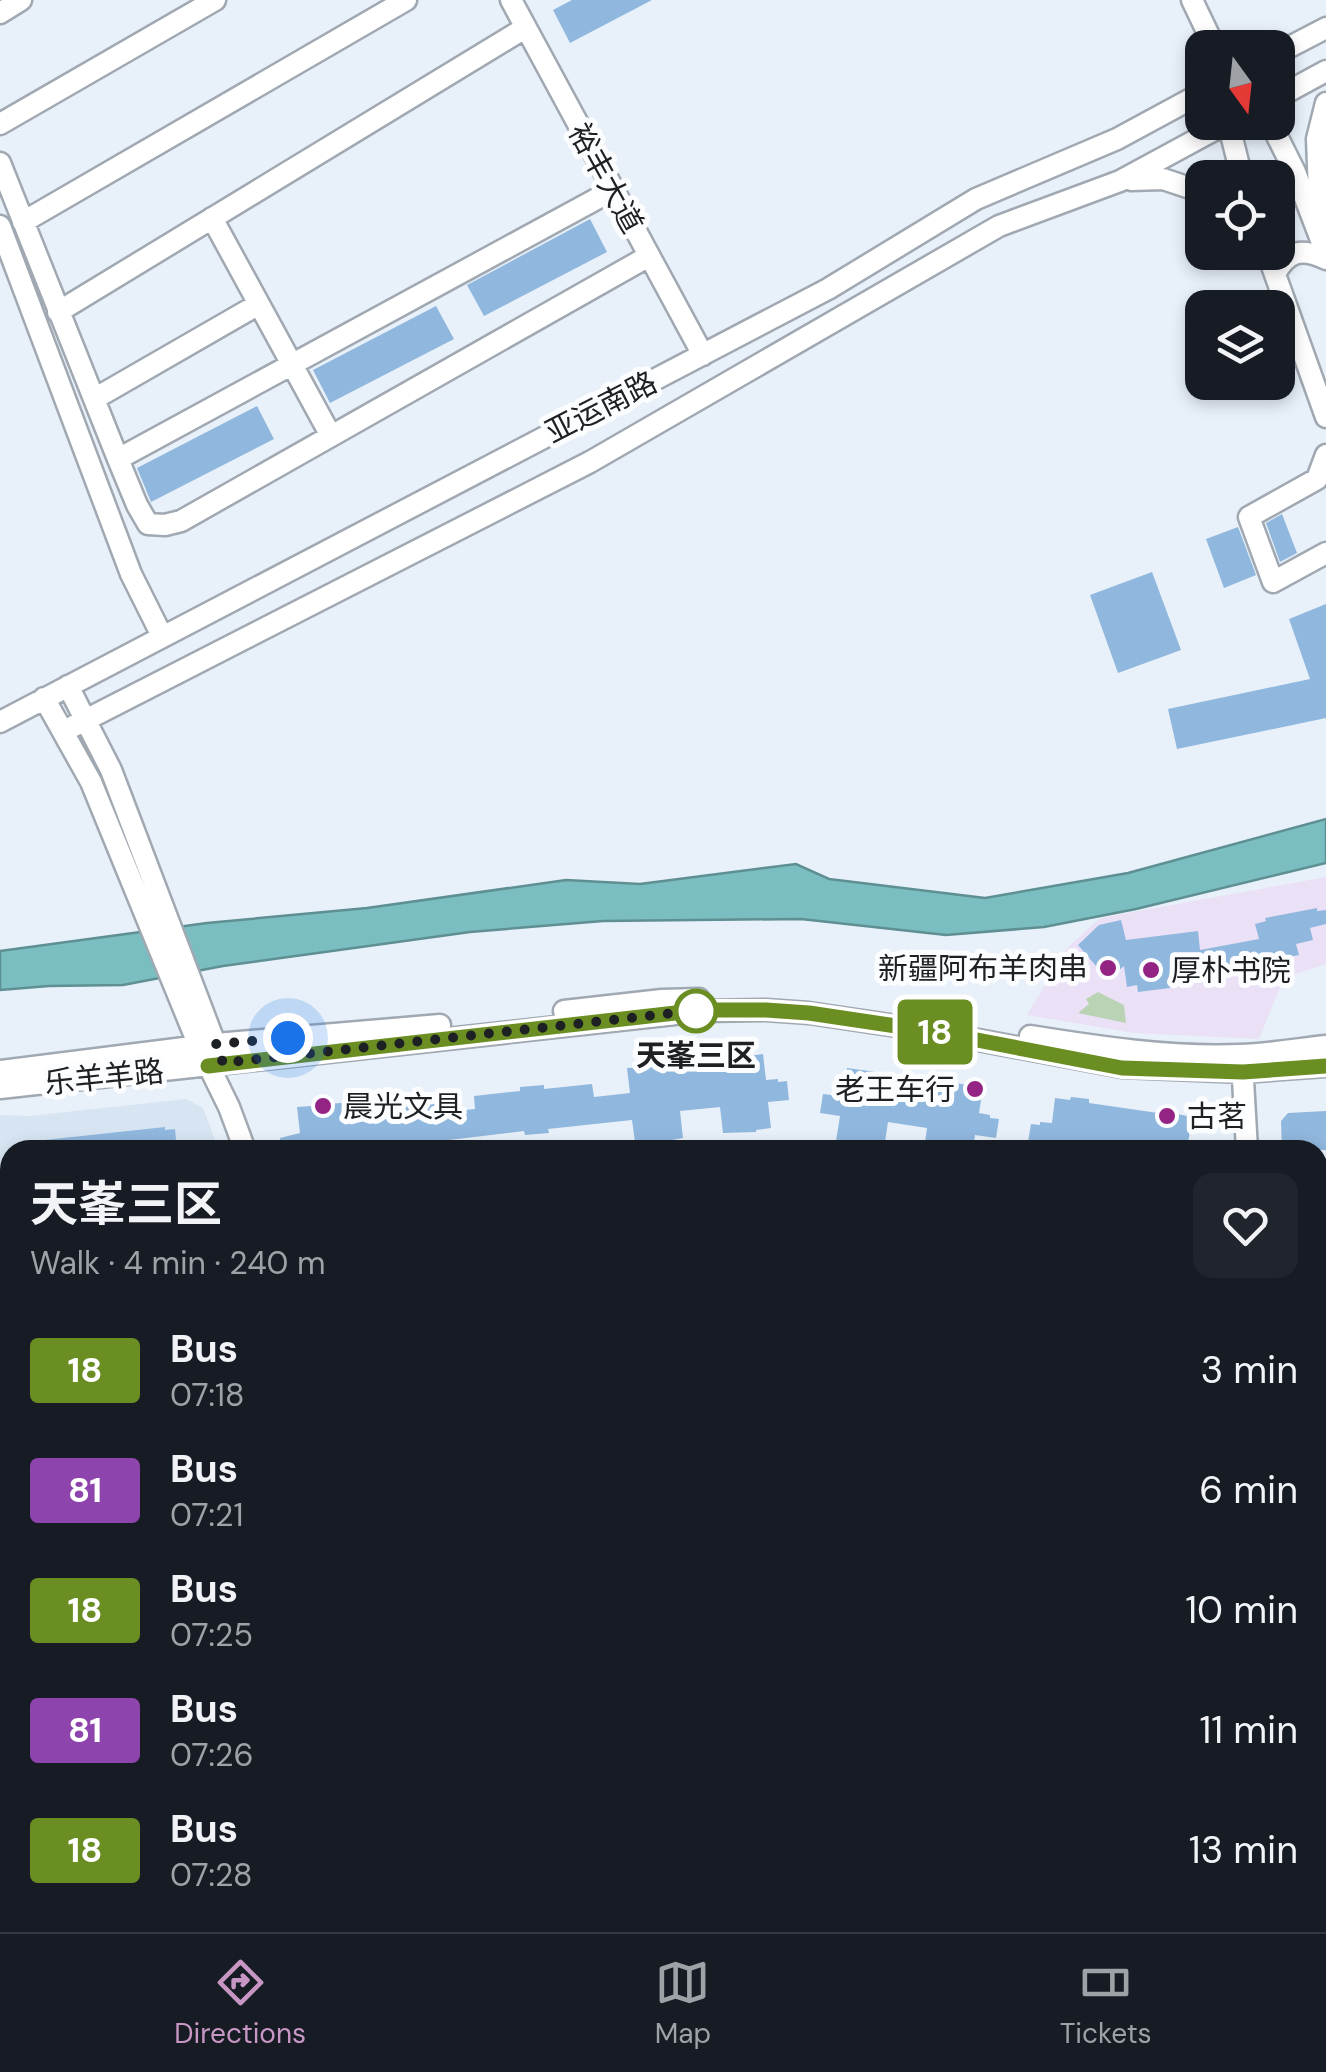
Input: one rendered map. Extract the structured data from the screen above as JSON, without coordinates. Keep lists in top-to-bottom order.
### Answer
{
  "streets": {
    "street": ["裕丰大道", "亚运南路", "乐羊羊路"]
  },
  "crossings": [
    ["裕丰大道", "亚运南路"]
  ],
  "places": [
    "新疆阿布羊肉串",
    "厚朴书院",
    "天峯三区",
    "老王车行",
    "晨光文具",
    "古茗"
  ],
  "lines": ["bus line 18"],
  "north": "bottom",
  "page": {
    "on_map": "18",
    "heading": ["天峯三区", "Walk · 4 min · 240 m"],
    "list": [
      {
        "mark": "18",
        "name": "Bus",
        "note": "07:18",
        "value": "3 min"
      },
      {
        "mark": "81",
        "name": "Bus",
        "note": "07:21",
        "value": "6 min"
      },
      {
        "mark": "18",
        "name": "Bus",
        "note": "07:25",
        "value": "10 min"
      },
      {
        "mark": "81",
        "name": "Bus",
        "note": "07:26",
        "value": "11 min"
      },
      {
        "mark": "18",
        "name": "Bus",
        "note": "07:28",
        "value": "13 min"
      }
    ],
    "tabs": ["Directions", "Map", "Tickets"]
  }
}
